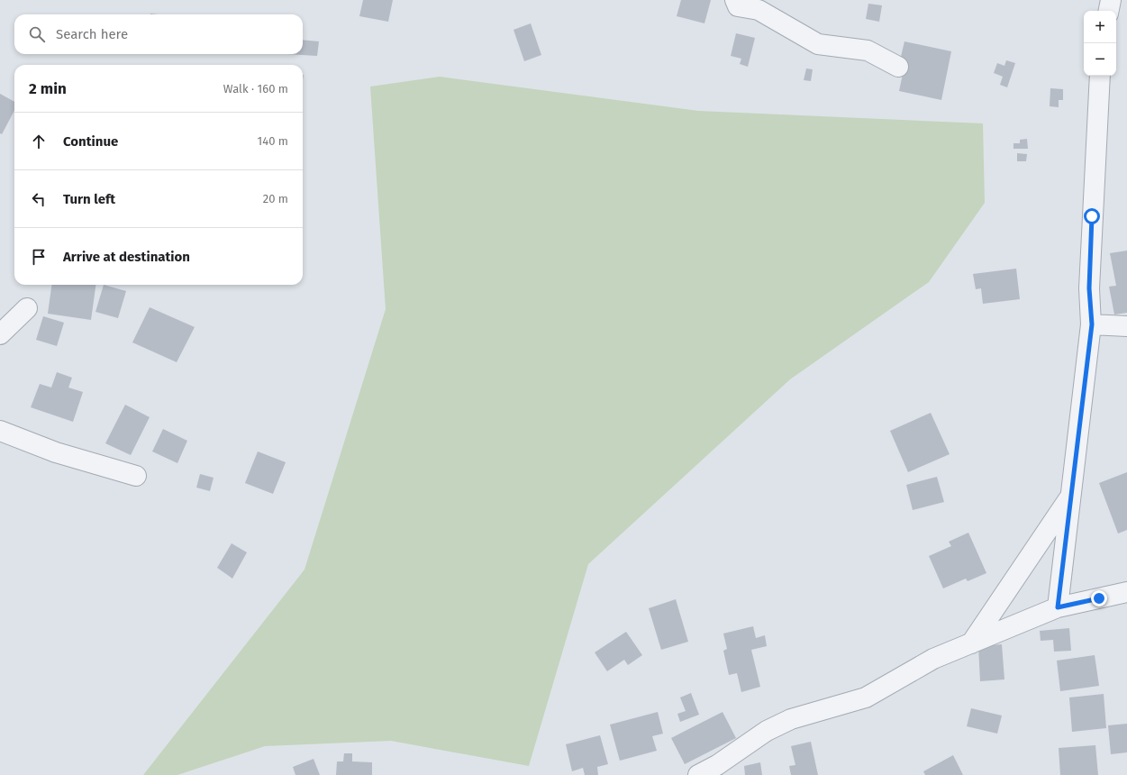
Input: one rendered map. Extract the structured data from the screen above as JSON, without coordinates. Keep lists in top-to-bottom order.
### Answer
{
  "page": {
    "map_buttons": ["+", "−"],
    "search": "Search here",
    "heading": ["2 min", "Walk · 160 m"],
    "list": [
      ["Continue", "140 m"],
      ["Turn left", "20 m"],
      "Arrive at destination"
    ]
  }
}
